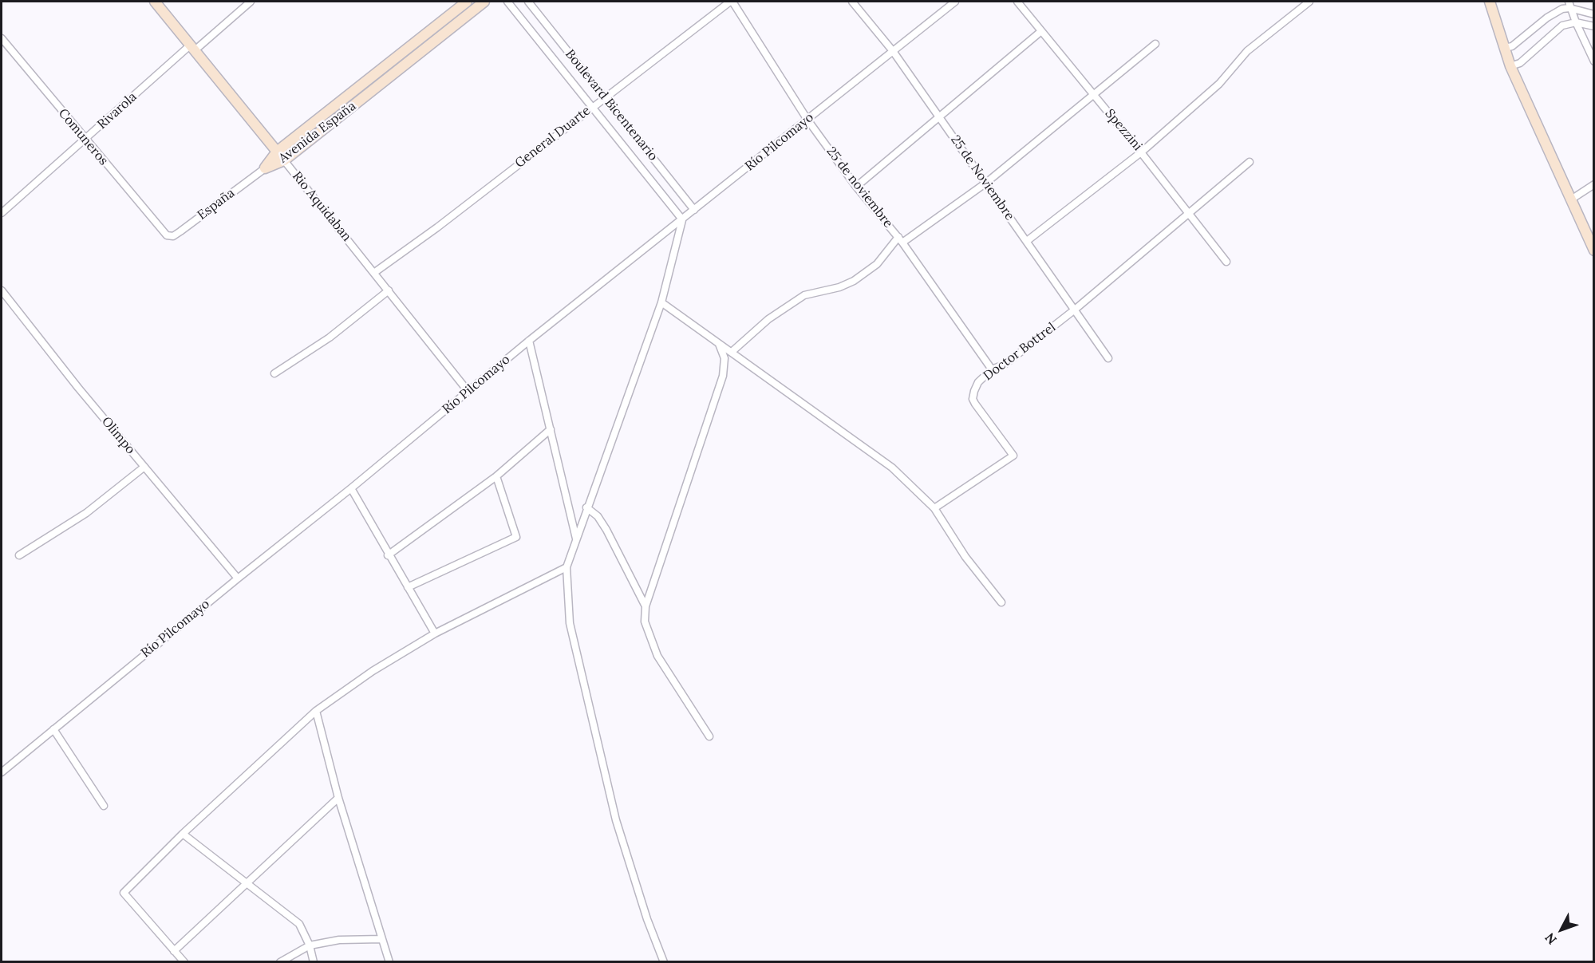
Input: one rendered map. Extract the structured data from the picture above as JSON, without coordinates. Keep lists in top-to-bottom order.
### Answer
{
  "streets": {
    "street": [
      "Boulevard Bicentenario",
      "Rivarola",
      "Spezzini",
      "Avenida España",
      "Comuneros",
      "General Duarte",
      "Río Pilcomayo",
      "25 de Noviembre",
      "25 de noviembre",
      "España",
      "Rio Aquidaban",
      "Doctor Bottrel",
      "Olimpo"
    ]
  },
  "crossings": [
    ["Boulevard Bicentenario", "General Duarte"],
    ["Boulevard Bicentenario", "Río Pilcomayo"],
    ["Rivarola", "Comuneros"],
    ["Rivarola", "Rio Aquidaban"],
    ["Spezzini", "Doctor Bottrel"],
    ["Avenida España", "España"],
    ["Avenida España", "Rio Aquidaban"],
    ["Comuneros", "España"],
    ["General Duarte", "25 de noviembre"],
    ["General Duarte", "Rio Aquidaban"],
    ["Río Pilcomayo", "25 de Noviembre"],
    ["Río Pilcomayo", "25 de noviembre"],
    ["Río Pilcomayo", "Rio Aquidaban"],
    ["Río Pilcomayo", "Olimpo"],
    ["25 de Noviembre", "Doctor Bottrel"],
    ["25 de noviembre", "Doctor Bottrel"]
  ],
  "north": "bottom left"
}
